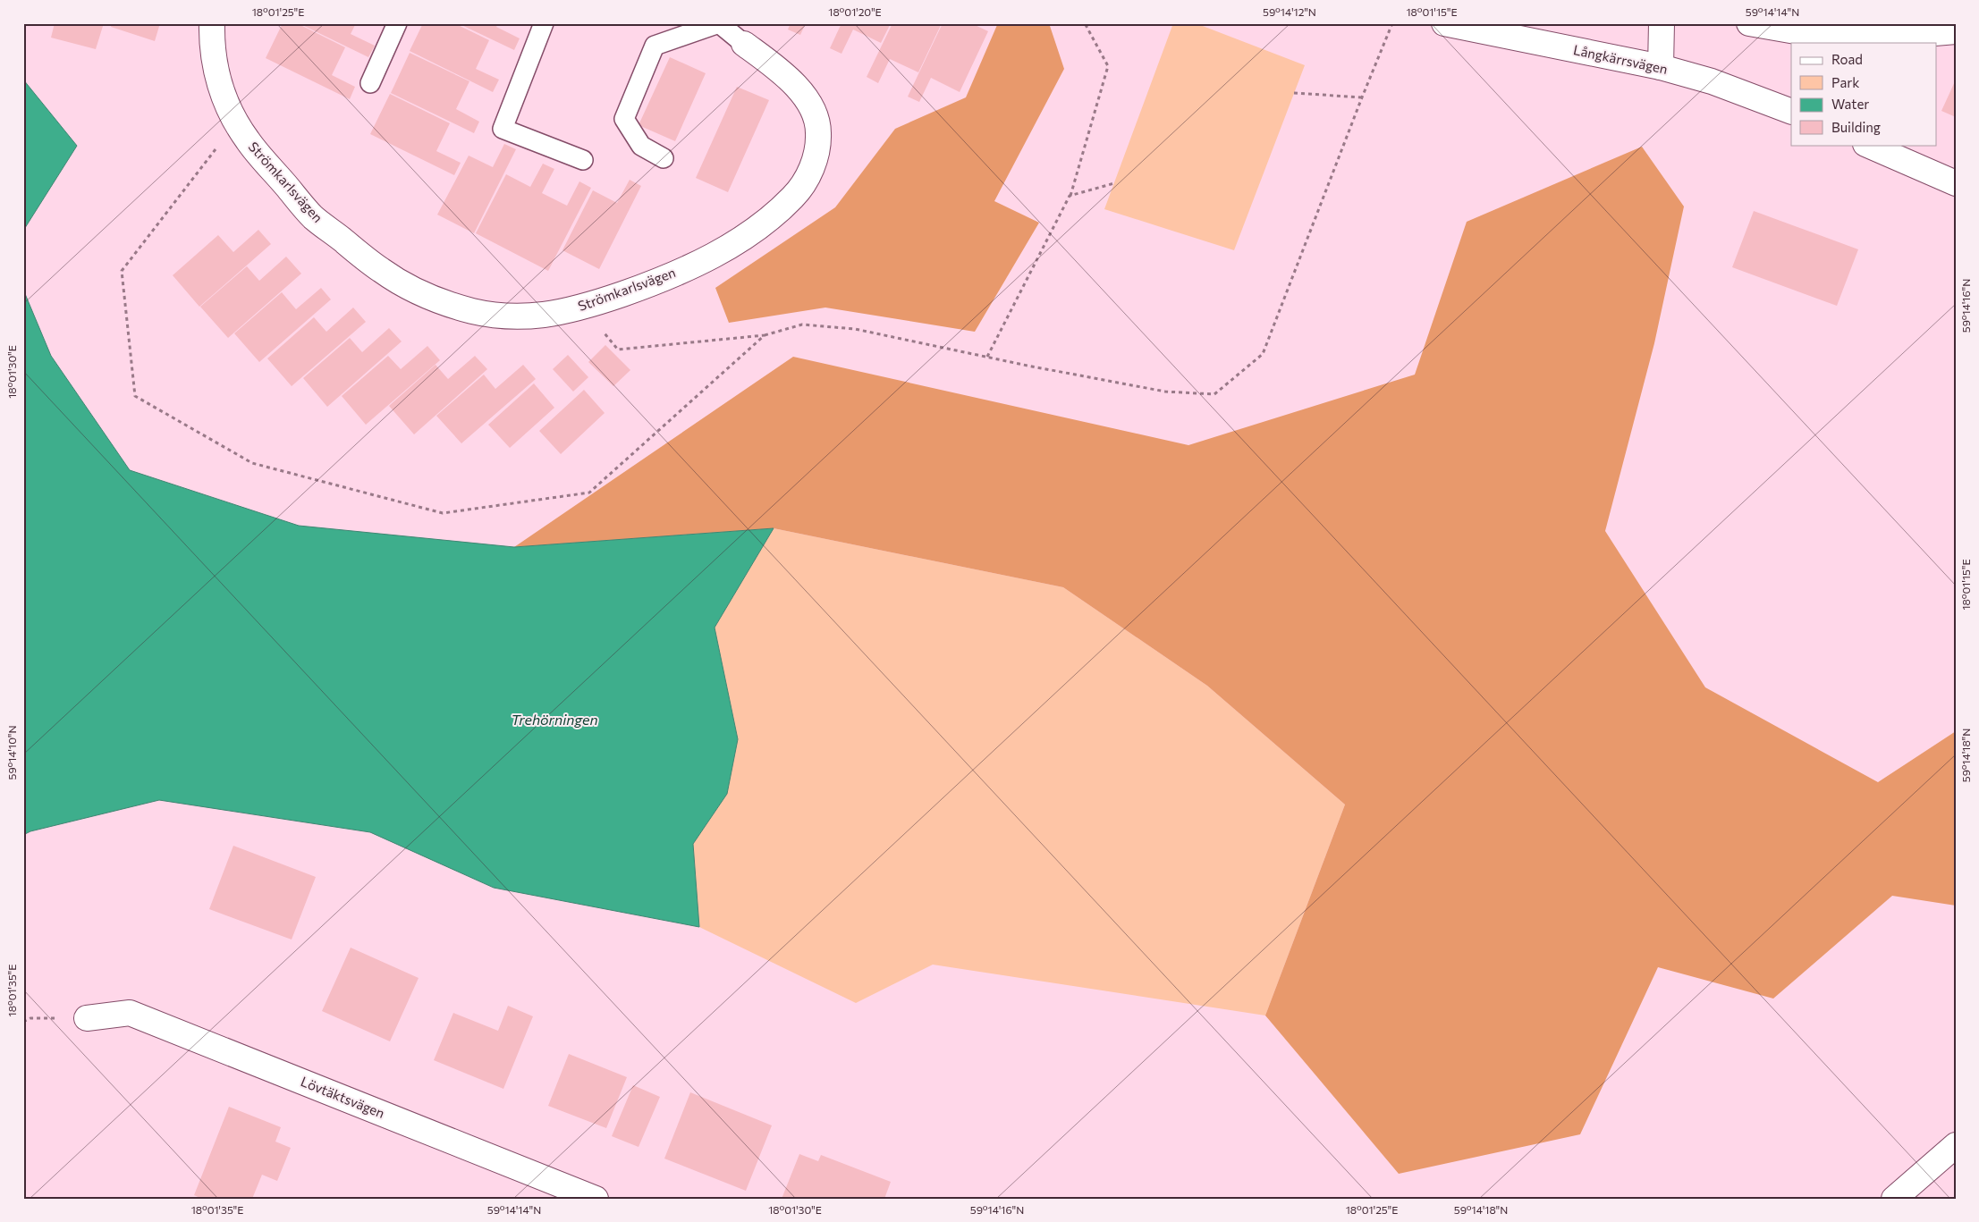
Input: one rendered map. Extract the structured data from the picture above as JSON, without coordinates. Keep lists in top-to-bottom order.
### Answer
{
  "streets": {
    "street": ["Långkärrsvägen", "Strömkarlsvägen", "Lövtäktsvägen"]
  },
  "water": ["Trehörningen"],
  "legend": [
    "Road",
    "Park",
    "Water",
    "Building"
  ],
  "coordinates": [
    "18°01'25\"E",
    "18°01'20\"E",
    "59°14'12\"N",
    "18°01'15\"E",
    "59°14'14\"N",
    "59°14'16\"N",
    "18°01'30\"E",
    "59°14'10\"N",
    "59°14'18\"N",
    "18°01'35\"E"
  ]
}
